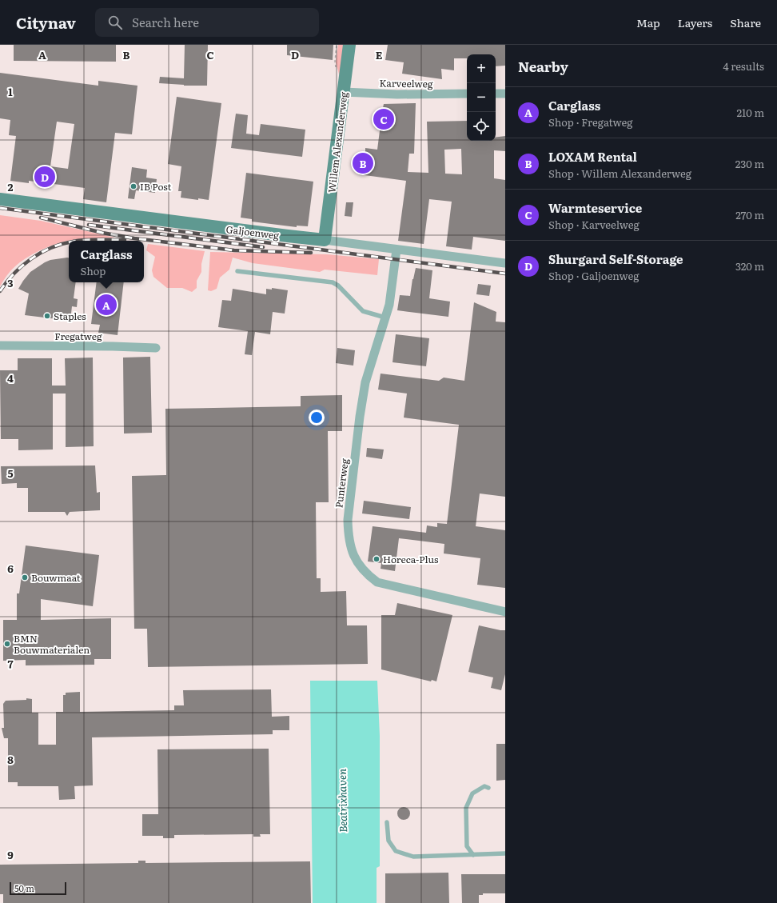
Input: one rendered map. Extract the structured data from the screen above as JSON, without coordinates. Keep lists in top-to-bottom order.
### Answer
{
  "streets": {
    "street": [
      "Karveelweg",
      "Willem Alexanderweg",
      "Galjoenweg",
      "Fregatweg",
      "Punterweg"
    ]
  },
  "crossings": [
    ["Karveelweg", "Willem Alexanderweg"],
    ["Willem Alexanderweg", "Galjoenweg"],
    ["Galjoenweg", "Punterweg"]
  ],
  "water": ["Beatrixhaven"],
  "places": [
    "IB Post",
    "Staples",
    "Horeca-Plus",
    "Bouwmaat",
    "BMN Bouwmaterialen"
  ],
  "scale_bar": "50 m",
  "page": {
    "header": "Citynav",
    "search": "Search here",
    "nav": ["Map", "Layers", "Share"],
    "heading": ["Nearby", "4 results"],
    "map_buttons": ["+", "−"],
    "list": [
      {
        "mark": "A",
        "name": "Carglass",
        "note": "Shop · Fregatweg",
        "value": "210 m"
      },
      {
        "mark": "B",
        "name": "LOXAM Rental",
        "note": "Shop · Willem Alexanderweg",
        "value": "230 m"
      },
      {
        "mark": "C",
        "name": "Warmteservice",
        "note": "Shop · Karveelweg",
        "value": "270 m"
      },
      {
        "mark": "D",
        "name": "Shurgard Self-Storage",
        "note": "Shop · Galjoenweg",
        "value": "320 m"
      }
    ],
    "pins": [
      "C",
      "B",
      "D",
      "A"
    ],
    "popup": ["Carglass", "Shop"],
    "scale": "50 m"
  },
  "grid": {
    "columns": [
      "A",
      "B",
      "C",
      "D",
      "E"
    ],
    "rows": [
      "1",
      "2",
      "3",
      "4",
      "5",
      "6",
      "7",
      "8",
      "9"
    ]
  }
}
